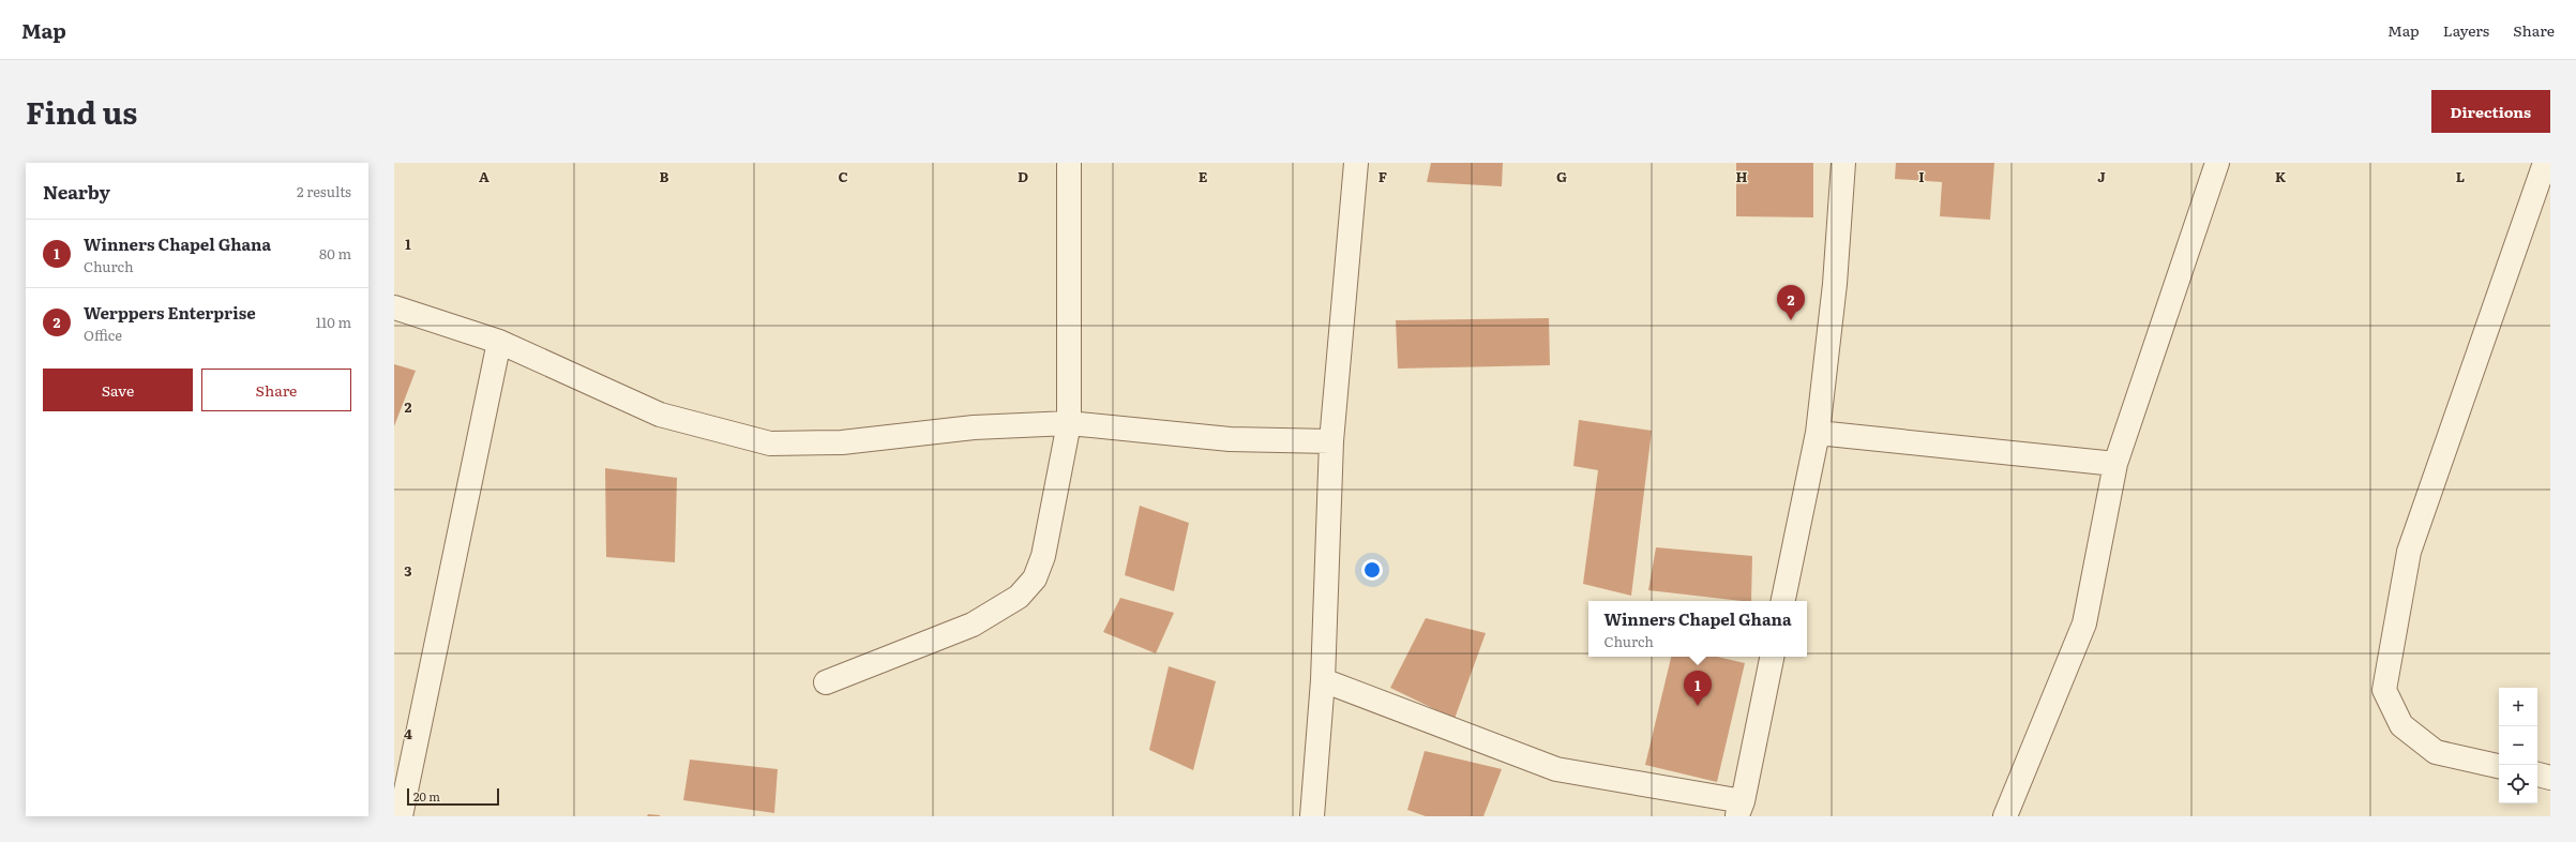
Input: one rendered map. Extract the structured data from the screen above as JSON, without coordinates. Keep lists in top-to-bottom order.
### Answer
{
  "scale_bar": "20 m",
  "page": {
    "header": "Map",
    "nav": ["Map", "Layers", "Share"],
    "title": "Find us",
    "buttons": [
      "Directions",
      ["Save", "Share"]
    ],
    "heading": ["Nearby", "2 results"],
    "list": [
      {
        "mark": "1",
        "name": "Winners Chapel Ghana",
        "note": "Church",
        "value": "80 m"
      },
      {
        "mark": "2",
        "name": "Werppers Enterprise",
        "note": "Office",
        "value": "110 m"
      }
    ],
    "pins": ["2", "1"],
    "popup": ["Winners Chapel Ghana", "Church"],
    "map_buttons": ["+", "−"],
    "scale": "20 m"
  },
  "grid": {
    "columns": [
      "A",
      "B",
      "C",
      "D",
      "E",
      "F",
      "G",
      "H",
      "I",
      "J",
      "K",
      "L"
    ],
    "rows": [
      "1",
      "2",
      "3",
      "4"
    ]
  }
}
